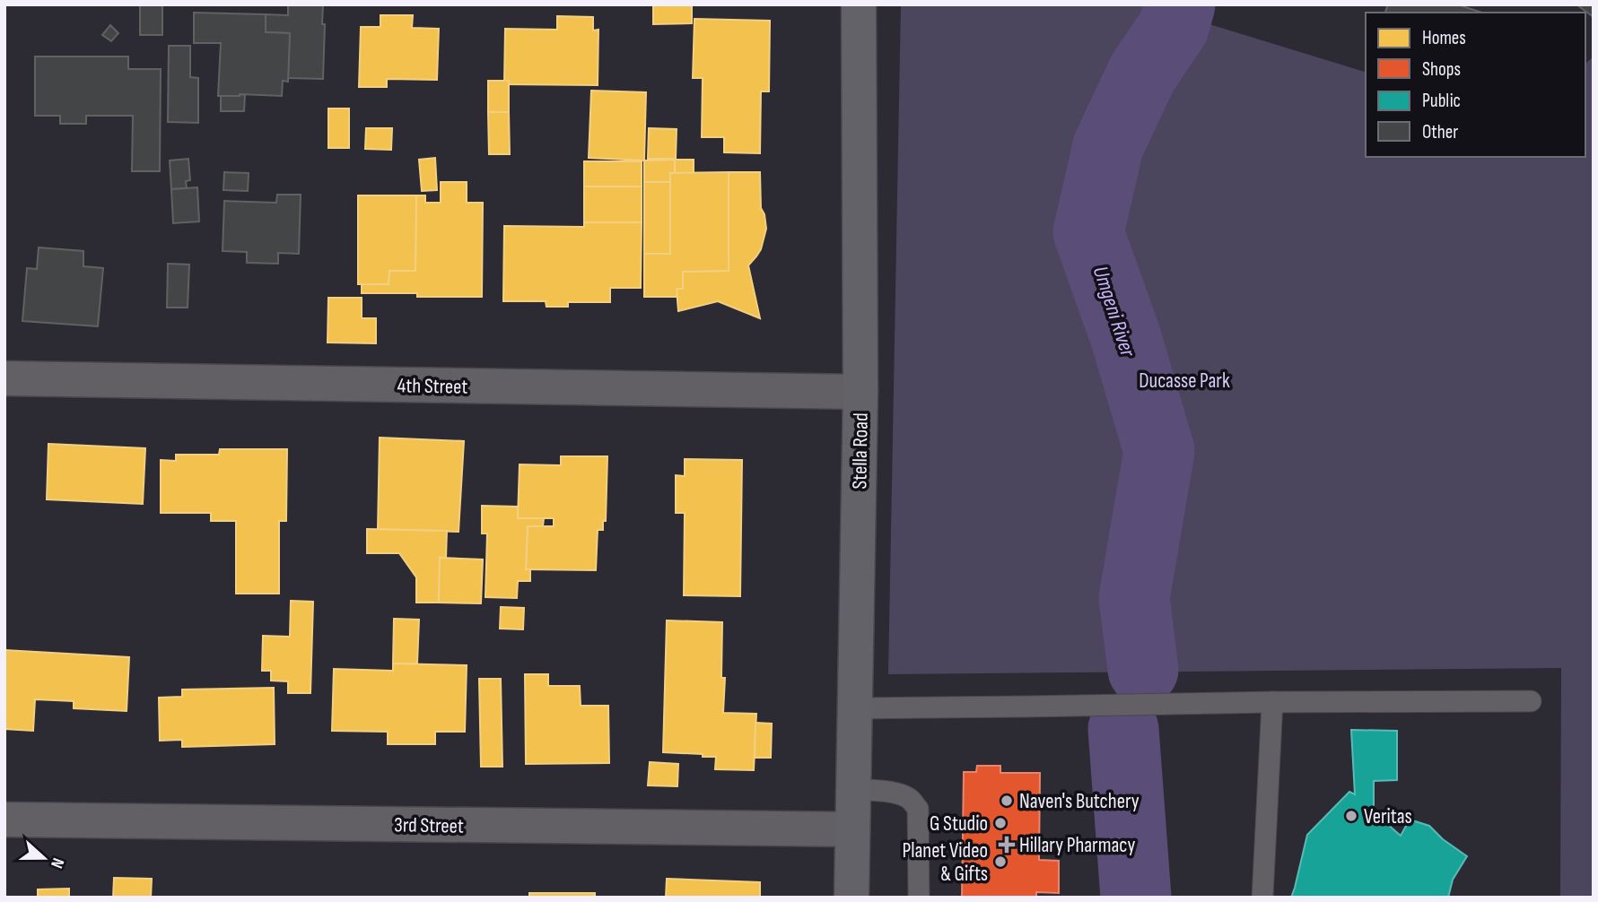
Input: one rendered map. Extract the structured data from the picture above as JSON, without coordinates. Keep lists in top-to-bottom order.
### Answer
{
  "streets": {
    "main road": ["Stella Road"],
    "street": ["4th Street", "3rd Street"]
  },
  "crossings": [
    ["4th Street", "Stella Road"],
    ["Stella Road", "3rd Street"]
  ],
  "water": ["Umgeni River"],
  "parks": ["Ducasse Park"],
  "places": {
    "other": [
      "Naven's Butchery",
      "Veritas",
      "G Studio",
      "Planet Video & Gifts"
    ],
    "health": ["Hillary Pharmacy"]
  },
  "legend": [
    "Homes",
    "Shops",
    "Public",
    "Other"
  ],
  "north": "right"
}
